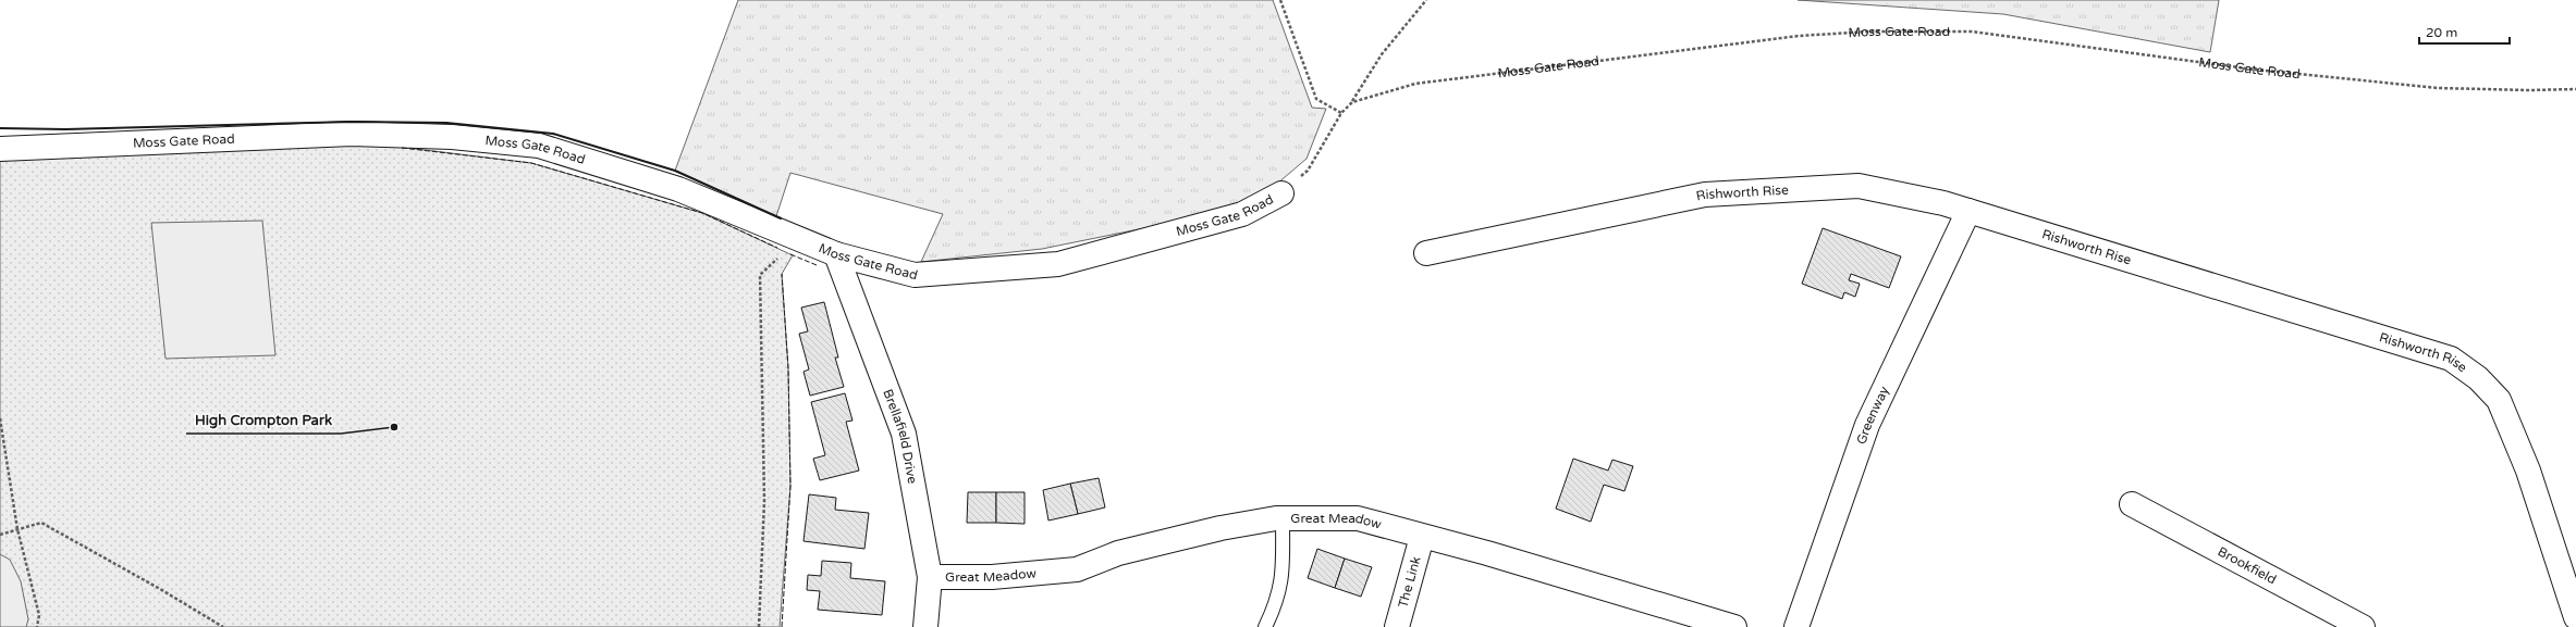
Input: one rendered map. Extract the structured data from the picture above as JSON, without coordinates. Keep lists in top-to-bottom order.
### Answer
{
  "streets": {
    "street": [
      "Moss Gate Road",
      "Rishworth Rise",
      "Greenway",
      "Brellafield Drive",
      "Great Meadow",
      "Brookfield",
      "The Link"
    ]
  },
  "crossings": [
    ["Moss Gate Road", "Brellafield Drive"],
    ["Rishworth Rise", "Greenway"],
    ["Brellafield Drive", "Great Meadow"],
    ["Great Meadow", "The Link"]
  ],
  "places": ["High Crompton Park"],
  "scale_bar": "20 m"
}
